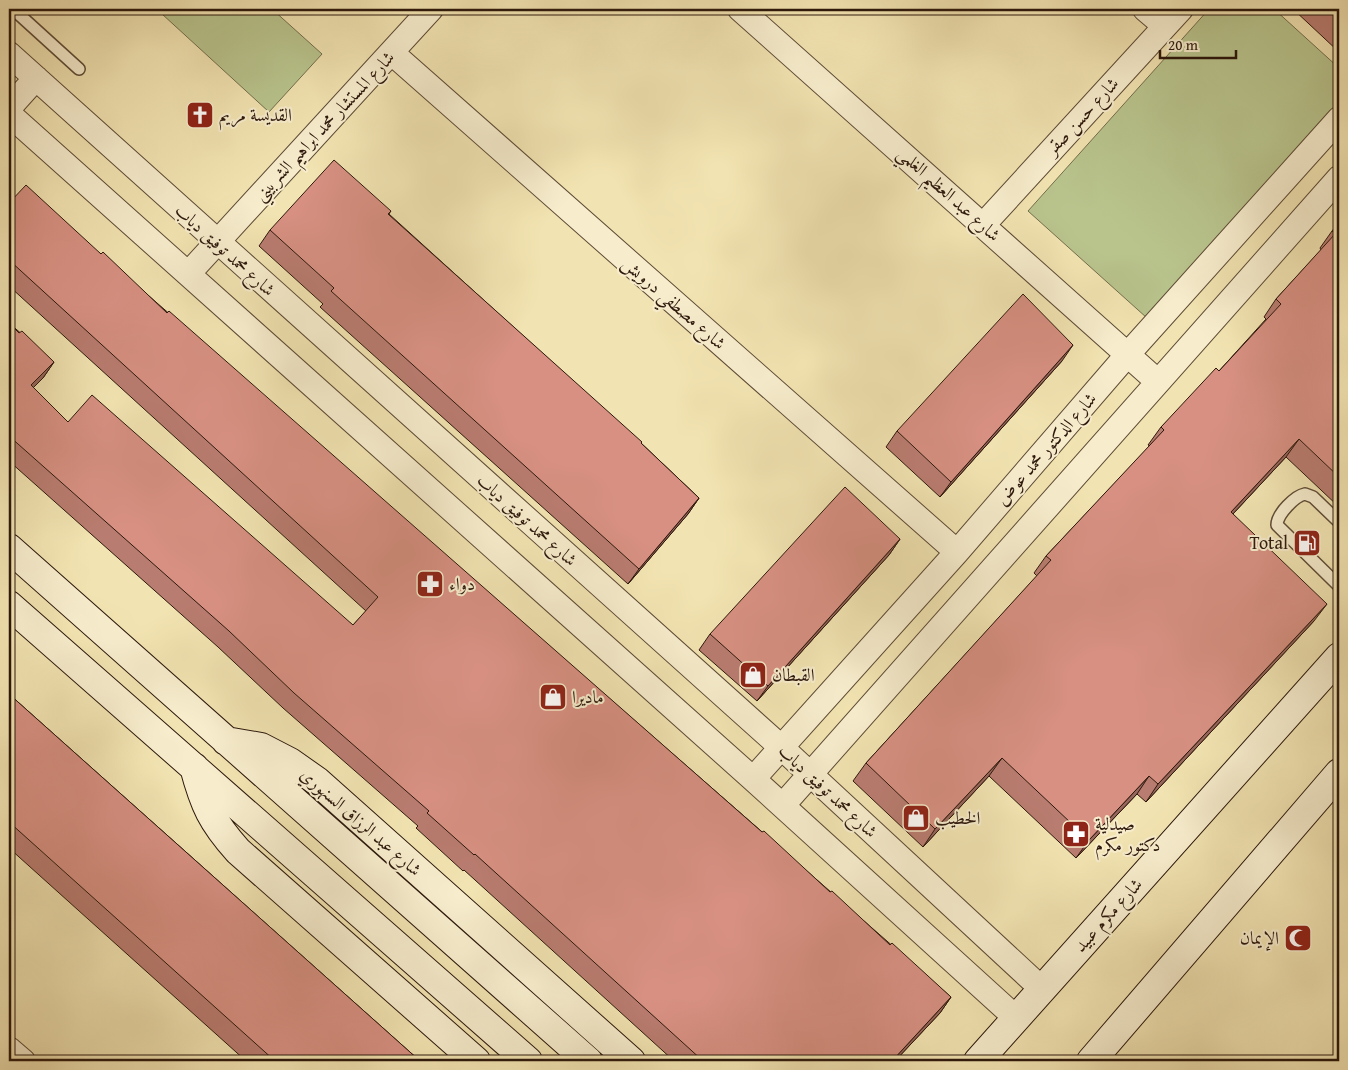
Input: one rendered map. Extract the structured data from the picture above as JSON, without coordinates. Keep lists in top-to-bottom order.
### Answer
{
  "streets": {
    "street": [
      "شارع حسن صقر",
      "شارع المستشار محمد ابراهيم الشربيني",
      "شارع عبد العظيم الغلمي",
      "شارع محمد توفيق دياب",
      "شارع مصطفي درويش",
      "شارع الدكتور محمد عوض",
      "شارع عبد الرزاق السنهوري",
      "شارع مكرم عبيد"
    ]
  },
  "crossings": [
    ["شارع حسن صقر", "شارع عبد العظيم الغلمي"],
    ["شارع المستشار محمد ابراهيم الشربيني", "شارع محمد توفيق دياب"],
    ["شارع المستشار محمد ابراهيم الشربيني", "شارع مصطفي درويش"],
    ["شارع عبد العظيم الغلمي", "شارع الدكتور محمد عوض"],
    ["شارع محمد توفيق دياب", "شارع الدكتور محمد عوض"],
    ["شارع محمد توفيق دياب", "شارع مكرم عبيد"],
    ["شارع مصطفي درويش", "شارع الدكتور محمد عوض"]
  ],
  "places": {
    "church": ["القديسة مريم"],
    "fuel station": ["Total"],
    "pharmacy": ["دواء", "صيدلية دكتور مكرم"],
    "shop": ["القبطان", "ماديرا", "الخطيب"],
    "mosque": ["الإيمان"]
  },
  "scale_bar": "20 m"
}
